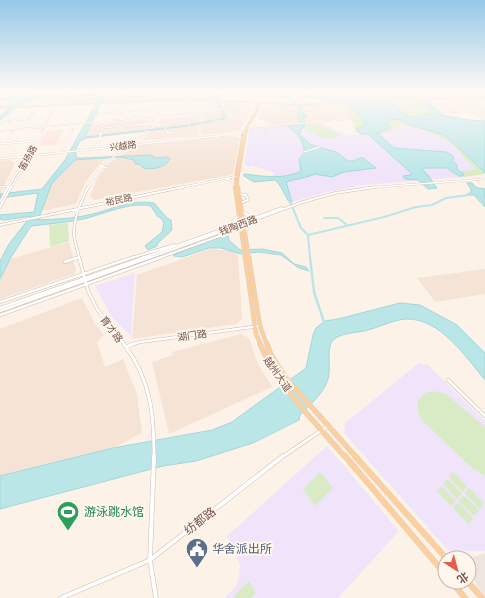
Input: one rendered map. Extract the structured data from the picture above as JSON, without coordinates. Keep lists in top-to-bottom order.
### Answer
{
  "streets": {
    "main road": ["越州大道"],
    "street": [
      "兴越路",
      "笛扬路",
      "裕民路",
      "钱陶西路",
      "育才路",
      "湖门路",
      "纺都路"
    ]
  },
  "crossings": [
    ["兴越路", "笛扬路"],
    ["兴越路", "育才路"],
    ["兴越路", "越州大道"],
    ["裕民路", "育才路"],
    ["裕民路", "越州大道"],
    ["钱陶西路", "育才路"],
    ["钱陶西路", "越州大道"],
    ["育才路", "湖门路"],
    ["育才路", "纺都路"],
    ["湖门路", "越州大道"],
    ["越州大道", "纺都路"]
  ],
  "places": {
    "sports": ["游泳跳水馆"],
    "public building": ["华舍派出所"]
  },
  "north": "bottom right"
}
